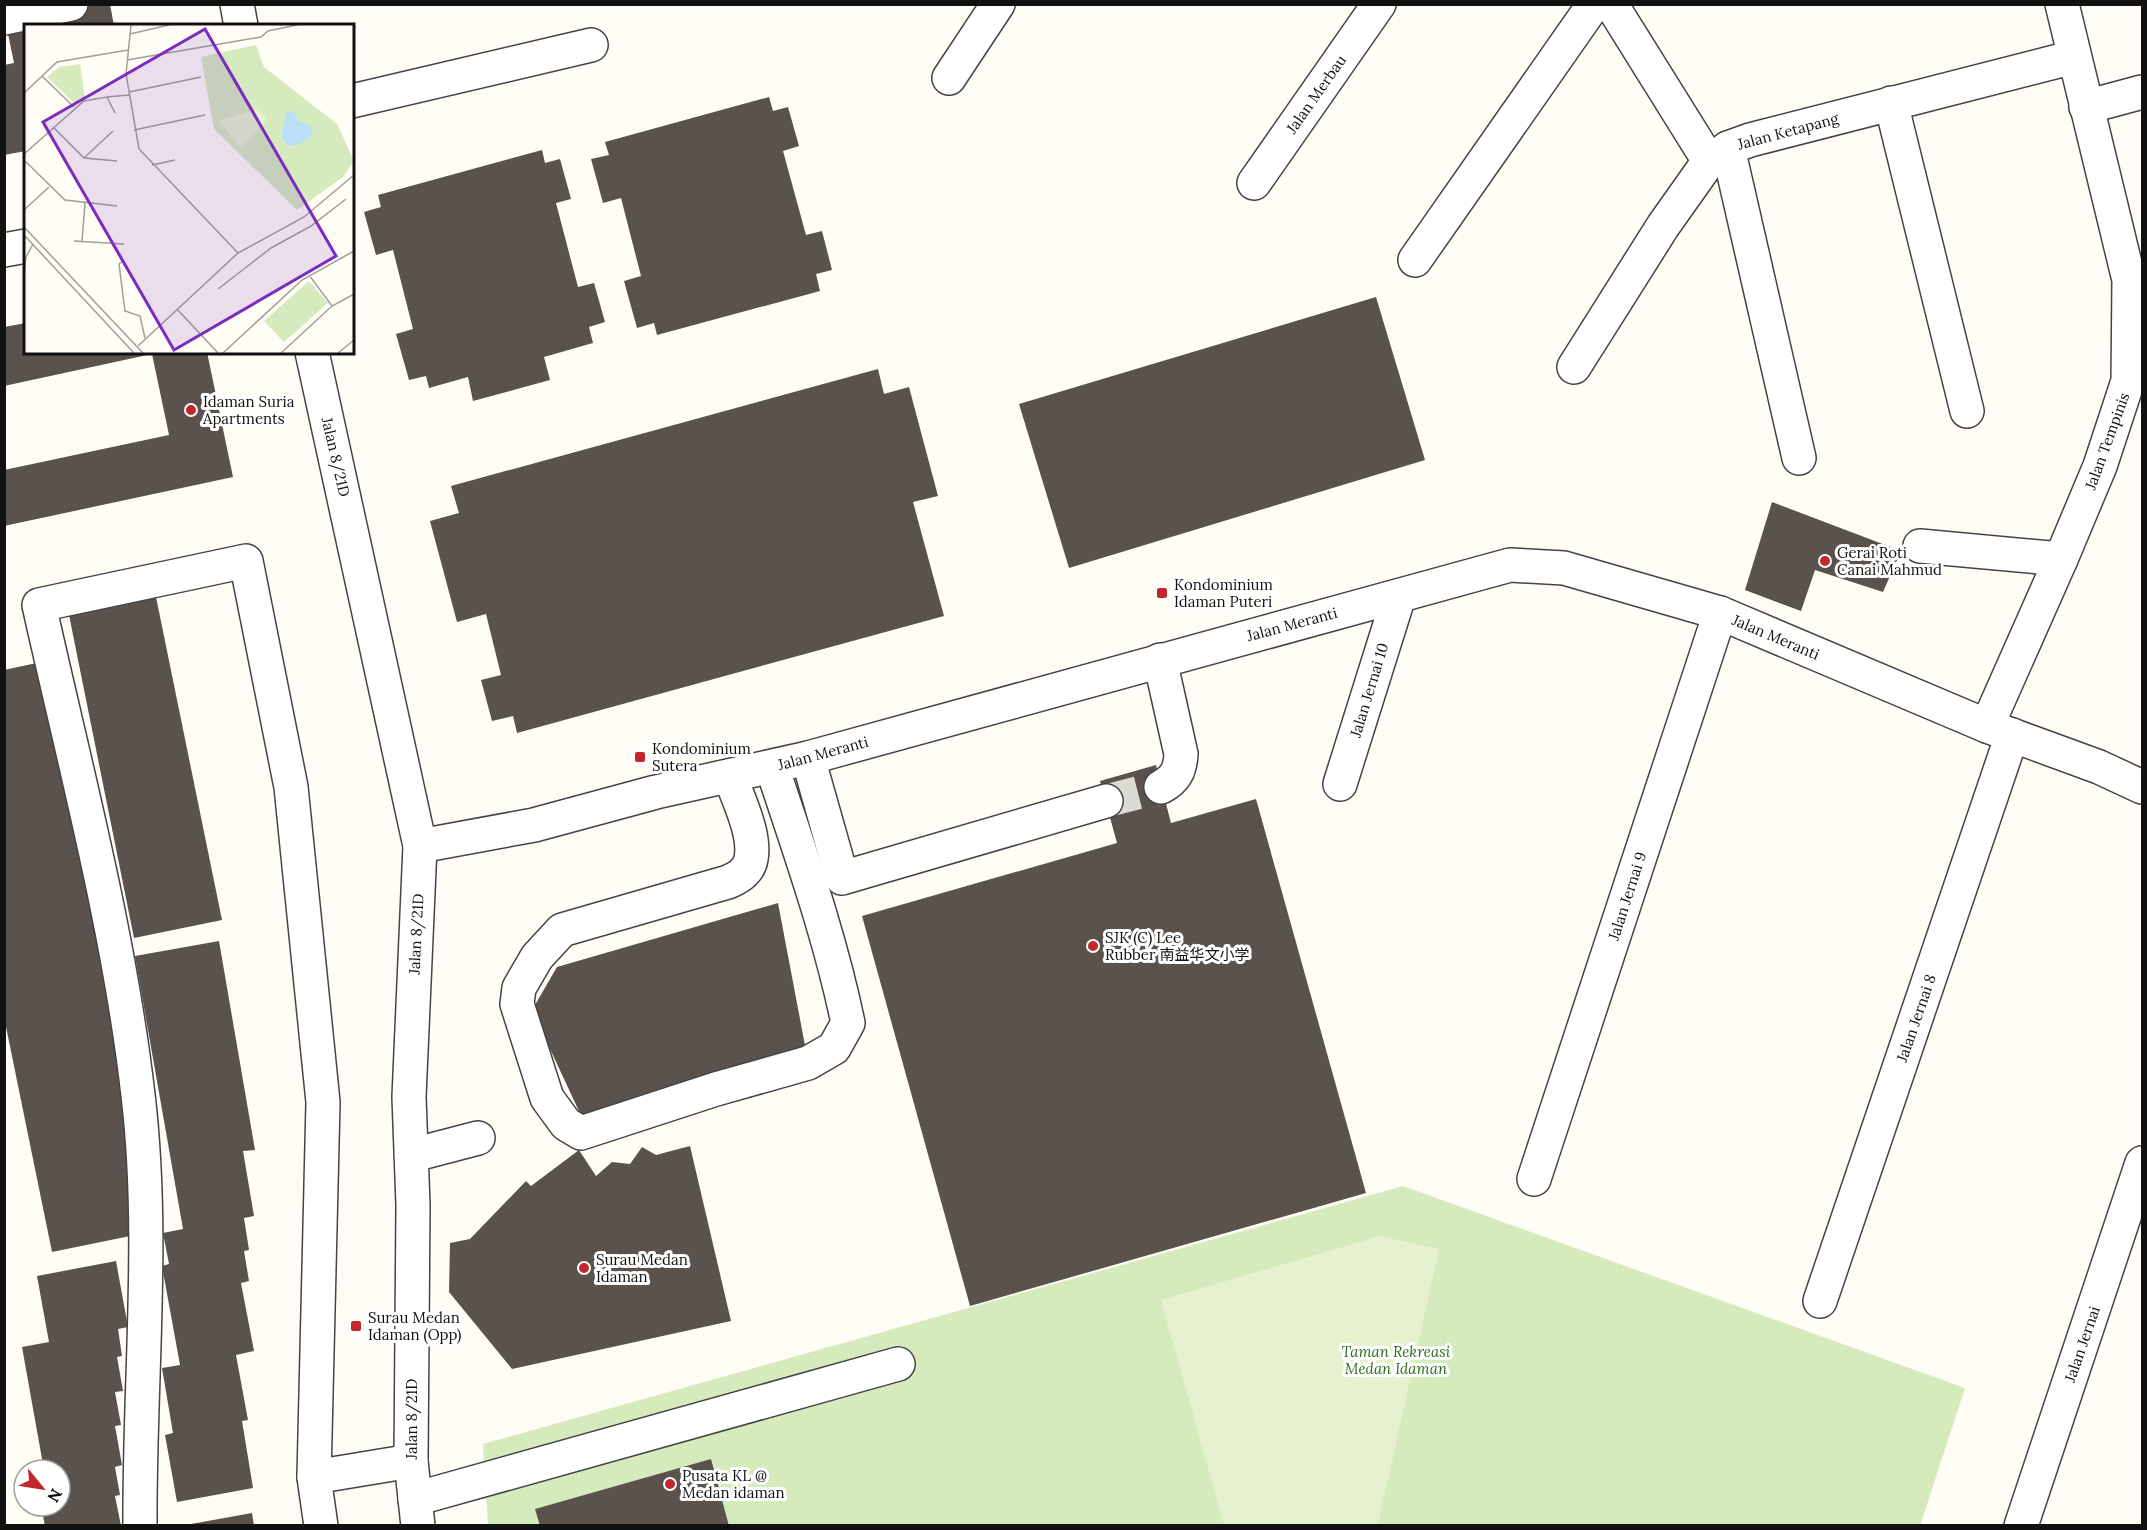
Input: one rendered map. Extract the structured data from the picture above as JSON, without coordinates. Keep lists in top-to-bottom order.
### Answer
{
  "streets": {
    "street": [
      "Jalan Merbau",
      "Jalan Ketapang",
      "Jalan Tempinis",
      "Jalan 8/21D",
      "Jalan Meranti",
      "Jalan Jernai 10",
      "Jalan Jernai 9",
      "Jalan Jernai 8",
      "Jalan Jernai"
    ]
  },
  "crossings": [
    ["Jalan Ketapang", "Jalan Tempinis"],
    ["Jalan Tempinis", "Jalan Meranti"],
    ["Jalan Tempinis", "Jalan Jernai 8"],
    ["Jalan 8/21D", "Jalan Meranti"],
    ["Jalan Meranti", "Jalan Jernai 10"],
    ["Jalan Meranti", "Jalan Jernai 9"],
    ["Jalan Meranti", "Jalan Jernai 8"]
  ],
  "parks": ["Taman Rekreasi Medan Idaman"],
  "places": {
    "other": [
      "Idaman Suria Apartments",
      "Gerai Roti Canai Mahmud",
      "SJK (C) Lee Rubber 南益华文小学",
      "Surau Medan Idaman",
      "Pusata KL @ Medan idaman"
    ],
    "transit": ["Kondominium Idaman Puteri", "Kondominium Sutera", "Surau Medan Idaman (Opp)"]
  },
  "north": "bottom right"
}
